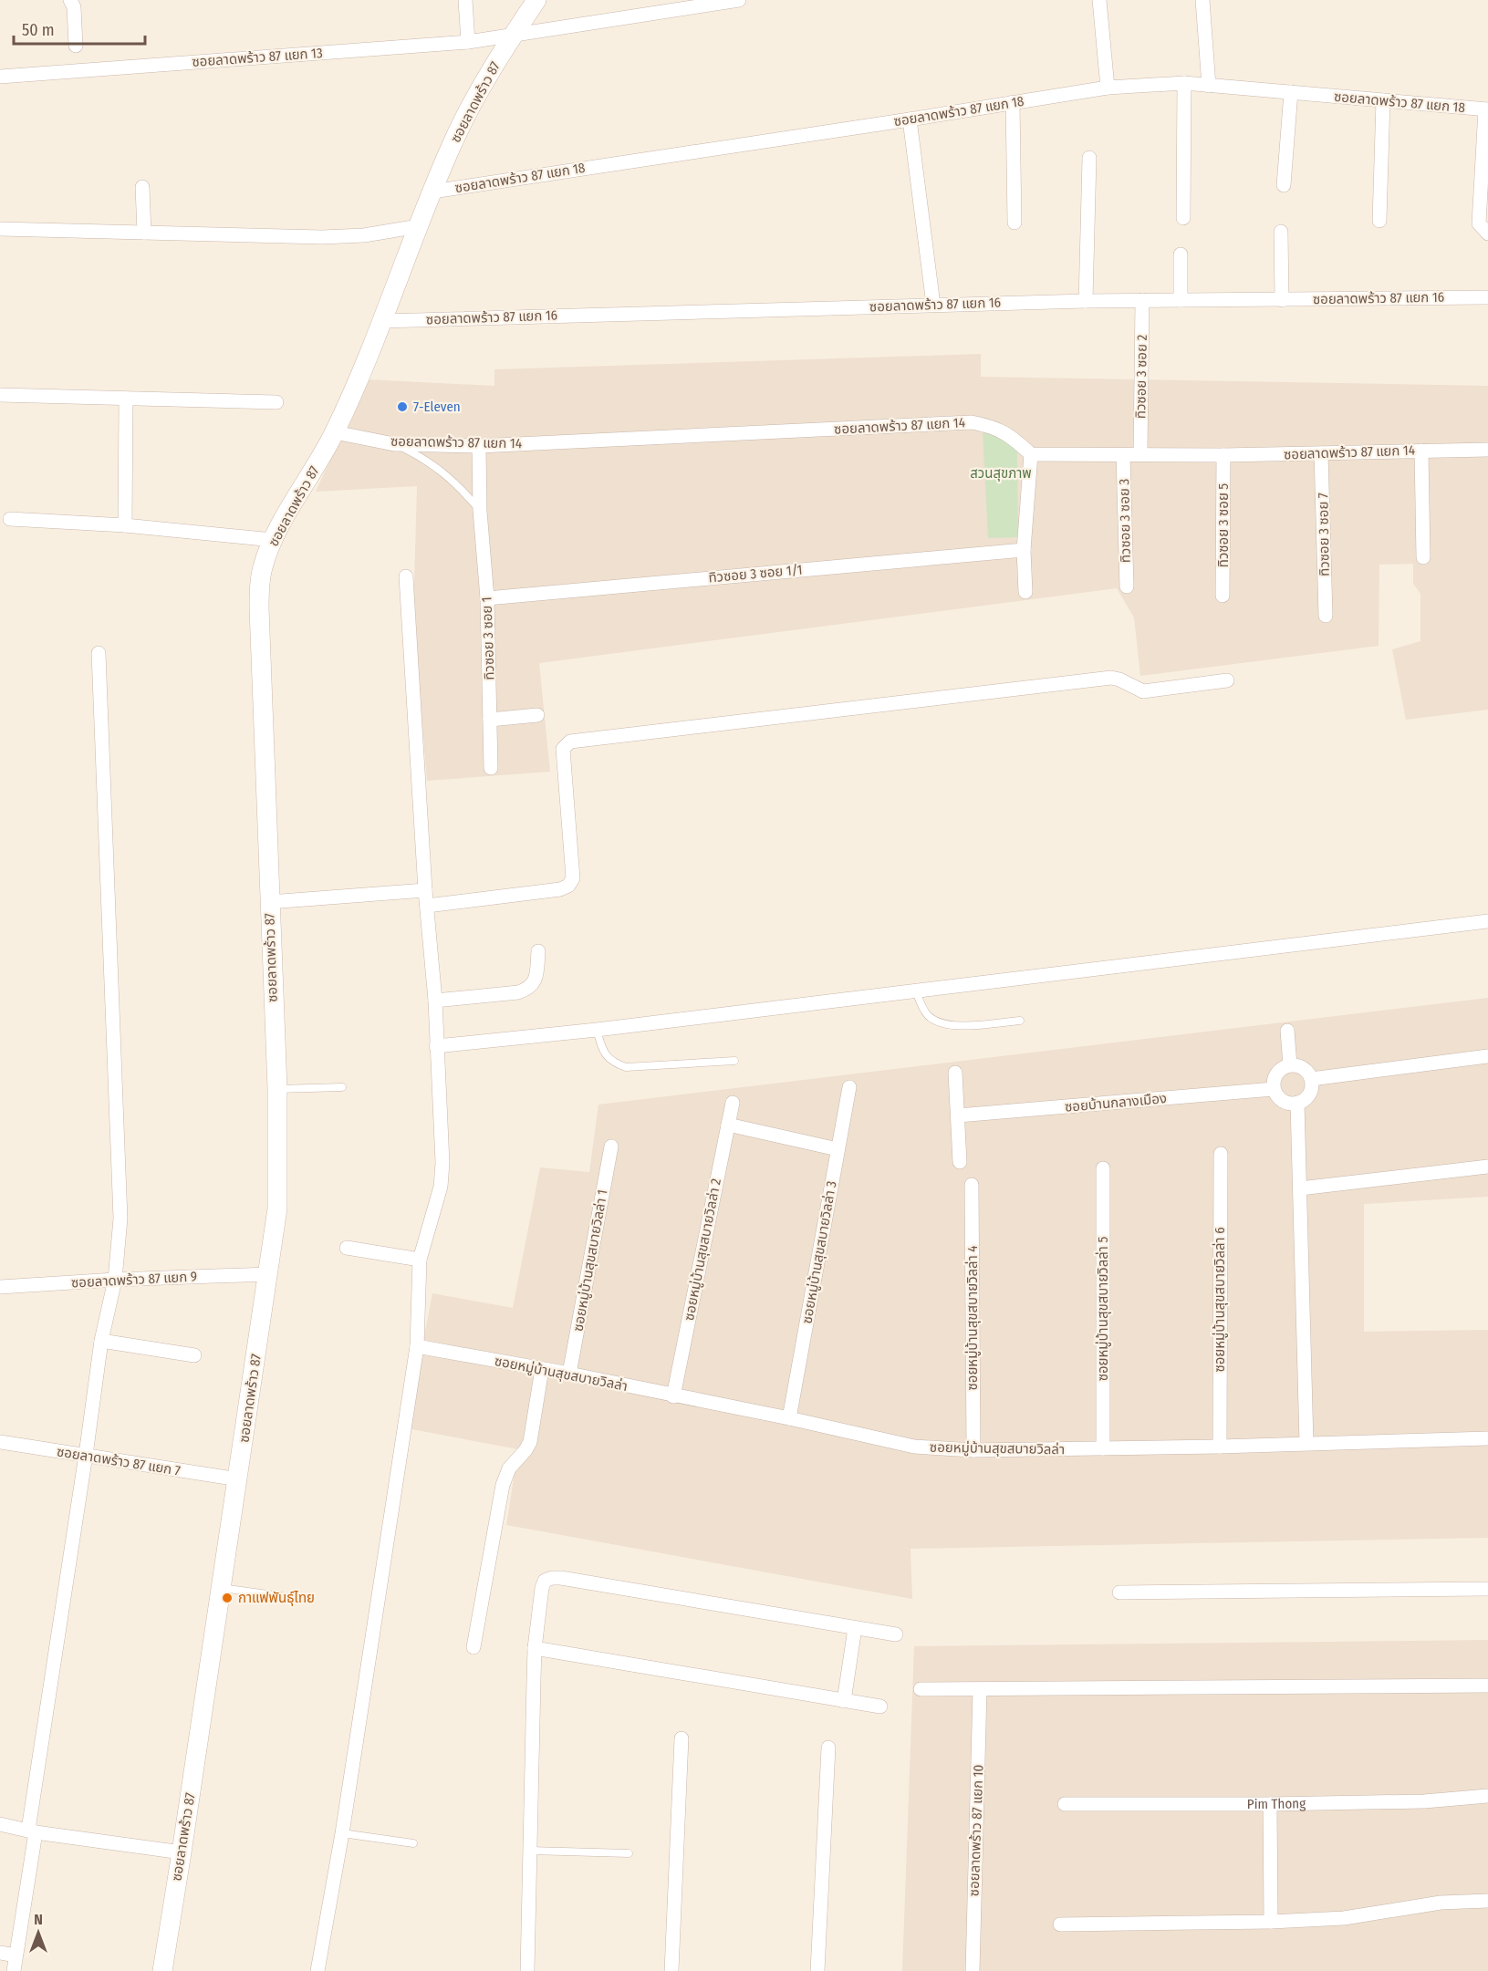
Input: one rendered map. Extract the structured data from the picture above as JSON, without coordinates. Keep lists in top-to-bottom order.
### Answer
{
  "streets": {
    "street": [
      "ซอยลาดพร้าว 87 แยก 13",
      "ซอยลาดพร้าว 87",
      "ซอยลาดพร้าว 87 แยก 18",
      "ซอยลาดพร้าว 87 แยก 16",
      "ทิวซอย 3 ซอย 2",
      "ซอยลาดพร้าว 87 แยก 14",
      "ทิวซอย 3 ซอย 3",
      "ทิวซอย 3 ซอย 5",
      "ทิวซอย 3 ซอย 7",
      "ทิวซอย 3 ซอย 1/1",
      "ทิวซอย 3 ซอย 1",
      "ซอยบ้านกลางเมือง",
      "ซอยหมู่บ้านสุขสบายวิลล่า 2",
      "ซอยหมู่บ้านสุขสบายวิลล่า 3",
      "ซอยหมู่บ้านสุขสบายวิลล่า 1",
      "ซอยลาดพร้าว 87 แยก 9",
      "ซอยหมู่บ้านสุขสบายวิลล่า 6",
      "ซอยหมู่บ้านสุขสบายวิลล่า 5",
      "ซอยหมู่บ้านสุขสบายวิลล่า 4",
      "ซอยหมู่บ้านสุขสบายวิลล่า",
      "ซอยลาดพร้าว 87 แยก 7",
      "Pim Thong",
      "ซอยลาดพร้าว 87 แยก 10"
    ]
  },
  "crossings": [
    ["ซอยลาดพร้าว 87 แยก 13", "ซอยลาดพร้าว 87"],
    ["ซอยลาดพร้าว 87", "ซอยลาดพร้าว 87 แยก 18"],
    ["ซอยลาดพร้าว 87", "ซอยลาดพร้าว 87 แยก 16"],
    ["ซอยลาดพร้าว 87", "ซอยลาดพร้าว 87 แยก 14"],
    ["ซอยลาดพร้าว 87", "ซอยลาดพร้าว 87 แยก 9"],
    ["ซอยลาดพร้าว 87", "ซอยลาดพร้าว 87 แยก 7"],
    ["ซอยลาดพร้าว 87 แยก 16", "ทิวซอย 3 ซอย 2"],
    ["ทิวซอย 3 ซอย 2", "ซอยลาดพร้าว 87 แยก 14"],
    ["ซอยลาดพร้าว 87 แยก 14", "ทิวซอย 3 ซอย 3"],
    ["ซอยลาดพร้าว 87 แยก 14", "ทิวซอย 3 ซอย 5"],
    ["ซอยลาดพร้าว 87 แยก 14", "ทิวซอย 3 ซอย 7"],
    ["ซอยลาดพร้าว 87 แยก 14", "ทิวซอย 3 ซอย 1"],
    ["ทิวซอย 3 ซอย 1/1", "ทิวซอย 3 ซอย 1"],
    ["ซอยหมู่บ้านสุขสบายวิลล่า 2", "ซอยหมู่บ้านสุขสบายวิลล่า"],
    ["ซอยหมู่บ้านสุขสบายวิลล่า 3", "ซอยหมู่บ้านสุขสบายวิลล่า"],
    ["ซอยหมู่บ้านสุขสบายวิลล่า 1", "ซอยหมู่บ้านสุขสบายวิลล่า"],
    ["ซอยหมู่บ้านสุขสบายวิลล่า 6", "ซอยหมู่บ้านสุขสบายวิลล่า"],
    ["ซอยหมู่บ้านสุขสบายวิลล่า 5", "ซอยหมู่บ้านสุขสบายวิลล่า"],
    ["ซอยหมู่บ้านสุขสบายวิลล่า 4", "ซอยหมู่บ้านสุขสบายวิลล่า"]
  ],
  "parks": ["สวนสุขภาพ"],
  "places": ["7-Eleven", "กาแฟพันธ์ุไทย"],
  "scale_bar": "50 m",
  "north": "top"
}
